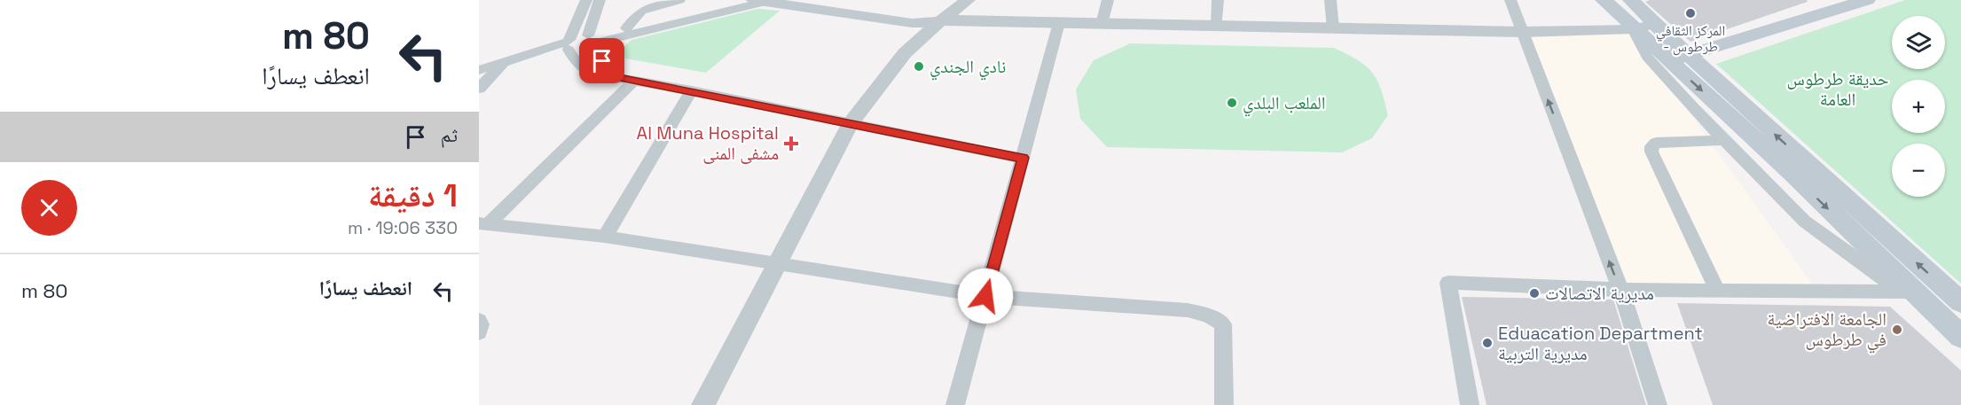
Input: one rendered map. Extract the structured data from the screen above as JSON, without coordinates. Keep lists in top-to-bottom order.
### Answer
{
  "parks": ["حديقة طرطوس العامة"],
  "places": {
    "other": [
      "المركز الثقافي - طرطوس",
      "نادي الجندي",
      "الملعب البلدي",
      "مديرية الاتصالات",
      "الجامعة الافتراضية في طرطوس",
      "Eduacation Department مديرية التربية"
    ],
    "health": ["Al Muna Hospital مشفى المنى"]
  },
  "page": {
    "turn": ["80 m", "انعطف يسارًا"],
    "map_buttons": ["+", "−"],
    "then": "ثم",
    "heading": ["1 دقيقة", "330 m · 19:06"],
    "list": [
      {
        "name": "انعطف يسارًا",
        "value": "80 m"
      }
    ]
  }
}
